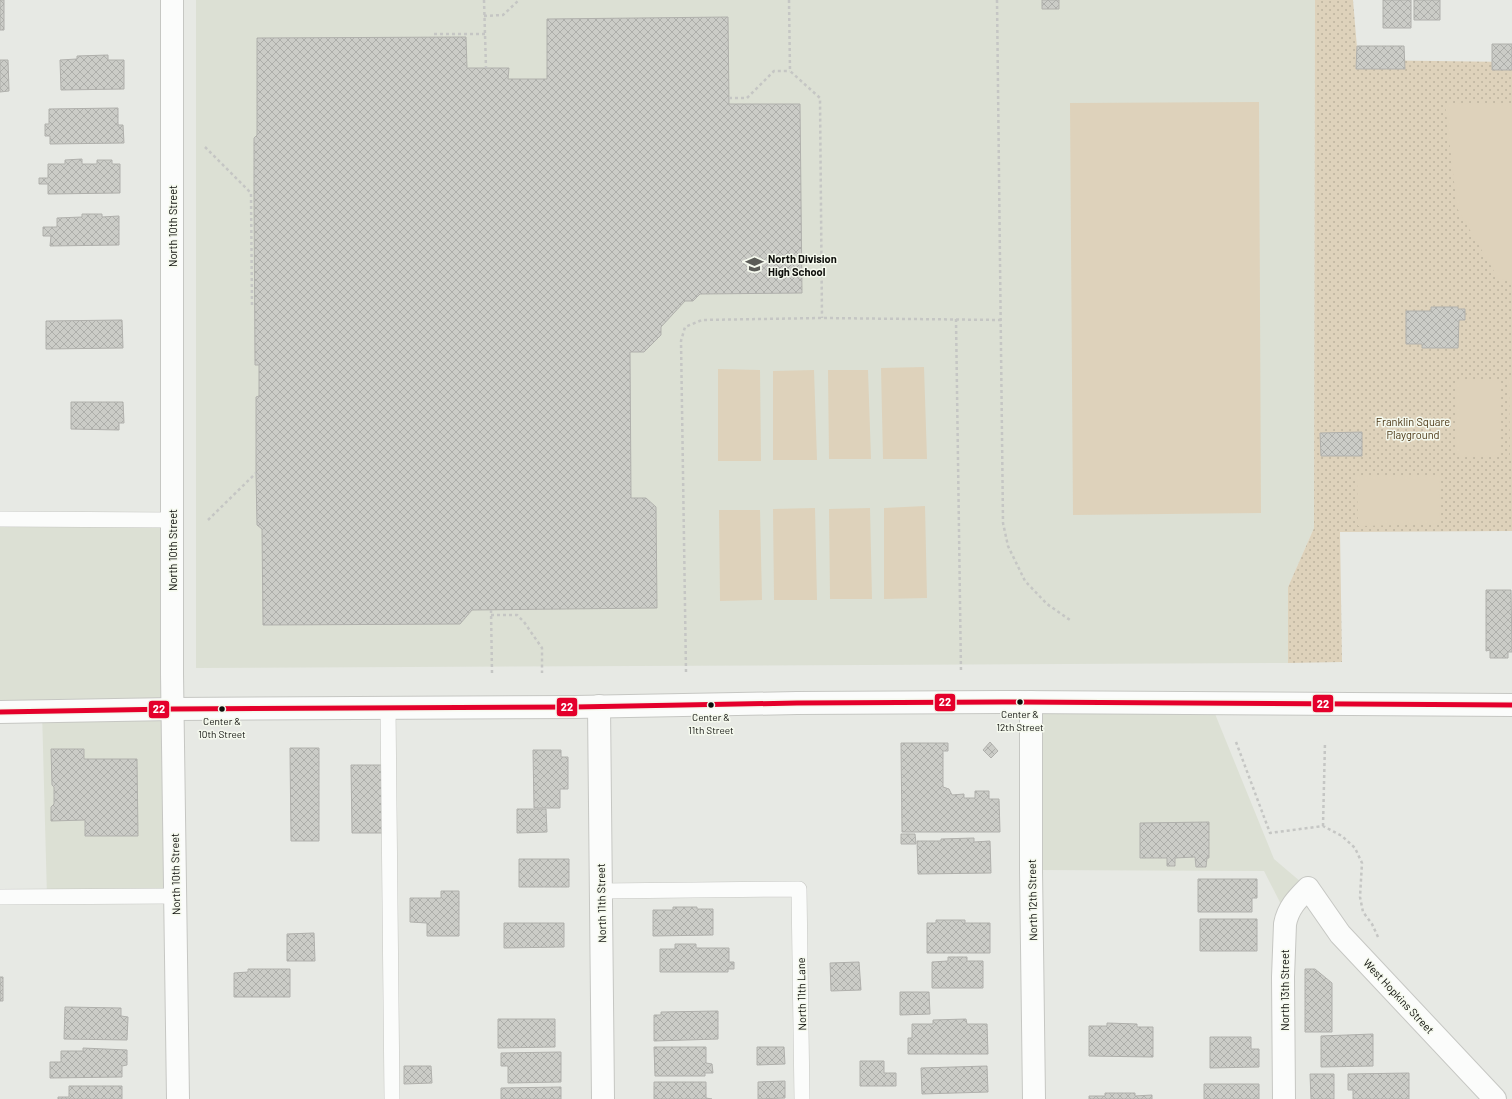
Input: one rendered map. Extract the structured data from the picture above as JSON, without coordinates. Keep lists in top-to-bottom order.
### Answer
{
  "streets": {
    "street": [
      "North 10th Street",
      "North 12th Street",
      "North 11th Street",
      "North 13th Street",
      "West Hopkins Street"
    ],
    "lane": ["North 11th Lane"]
  },
  "crossings": [
    ["North 11th Street", "North 11th Lane"],
    ["North 13th Street", "West Hopkins Street"]
  ],
  "parks": ["Franklin Square Playground"],
  "places": {
    "school or university": ["North Division High School"],
    "other": ["Center & 12th Street", "Center & 11th Street", "Center & 10th Street"]
  },
  "lines": ["transit line 22"]
}
